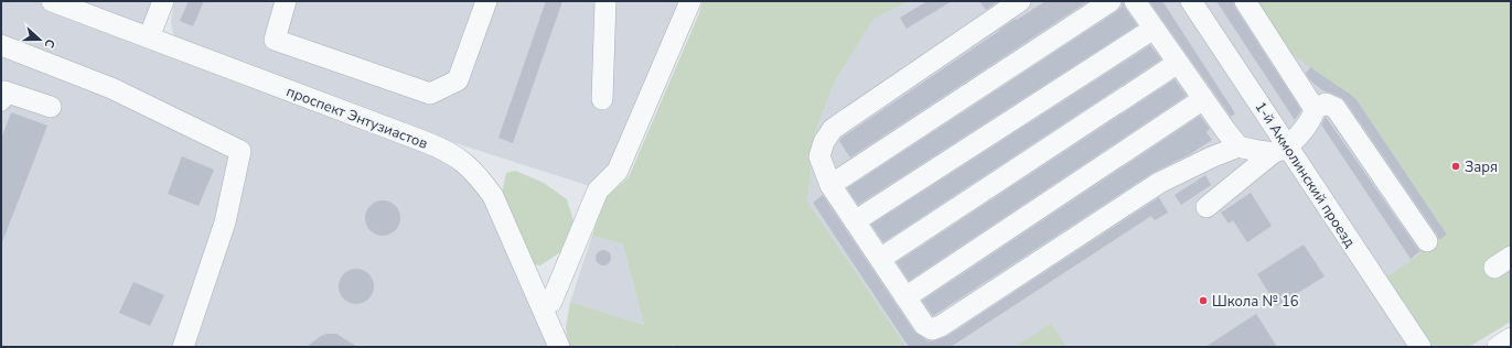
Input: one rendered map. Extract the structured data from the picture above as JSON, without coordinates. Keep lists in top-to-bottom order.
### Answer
{
  "streets": {
    "street": ["проспект Энтузиастов", "1-й Акмолинский проезд"]
  },
  "places": ["Заря", "Школа № 16"],
  "north": "right"
}
